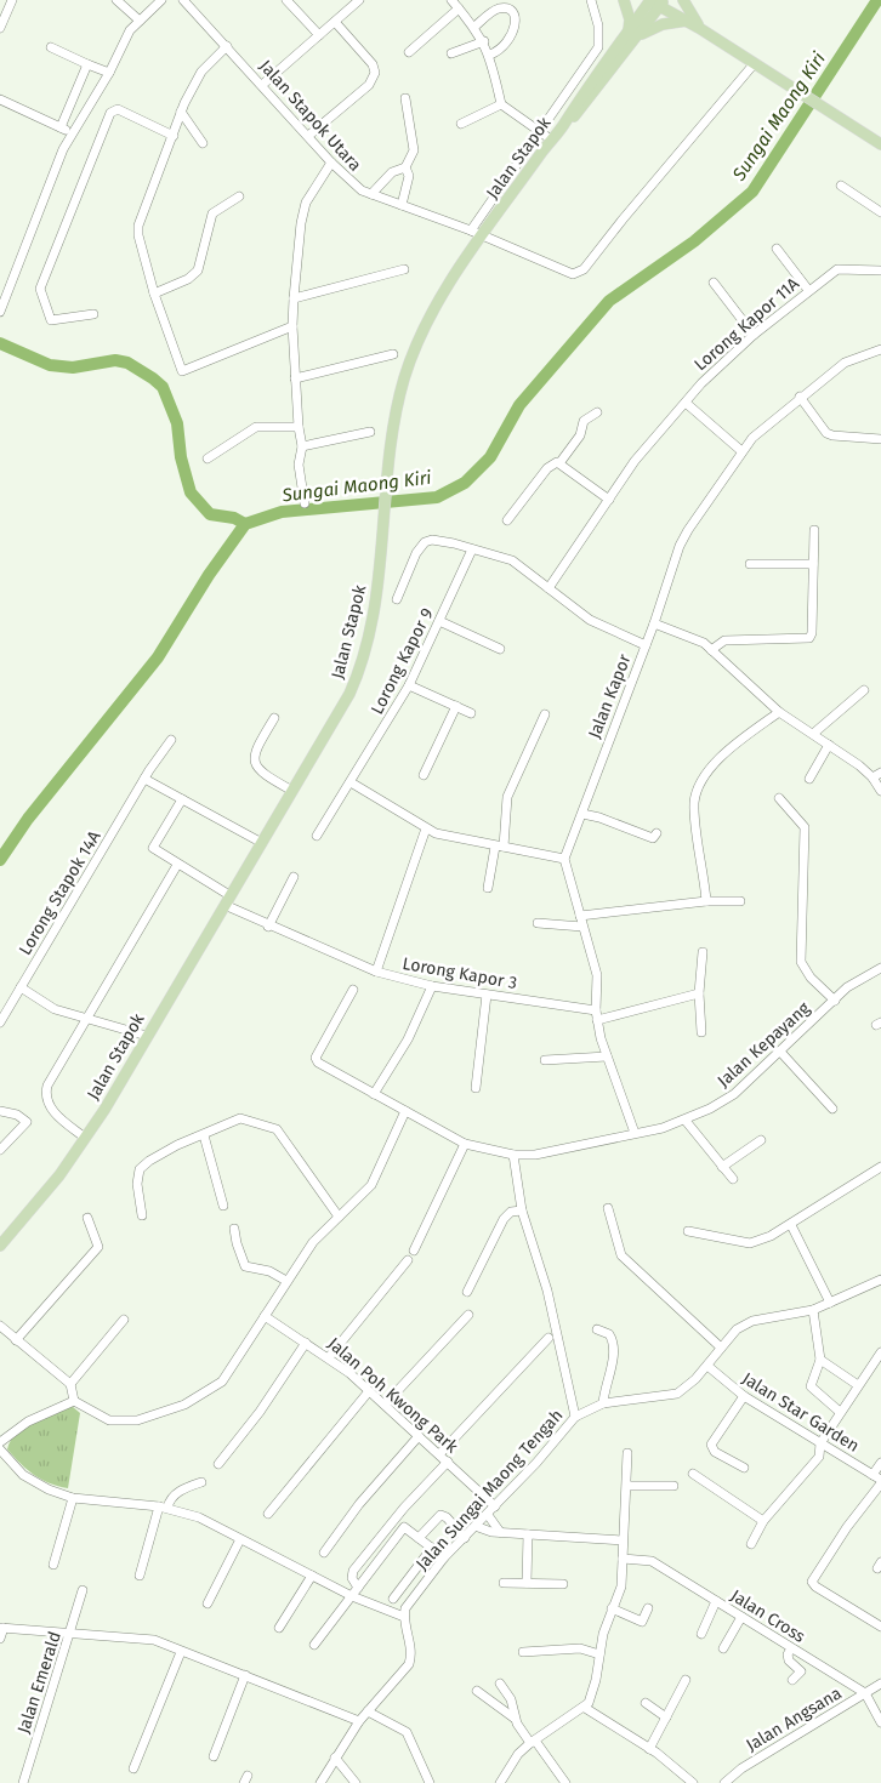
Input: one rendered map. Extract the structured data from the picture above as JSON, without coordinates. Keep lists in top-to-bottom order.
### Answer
{
  "streets": {
    "main road": ["Jalan Stapok"],
    "street": [
      "Jalan Stapok Utara",
      "Lorong Kapor 11A",
      "Lorong Kapor 9",
      "Jalan Kapor",
      "Lorong Stapok 14A",
      "Lorong Kapor 3",
      "Jalan Kepayang",
      "Jalan Poh Kwong Park",
      "Jalan Star Garden",
      "Jalan Sungai Maong Tengah",
      "Jalan Cross",
      "Jalan Emerald",
      "Jalan Angsana"
    ]
  },
  "crossings": [
    ["Jalan Stapok Utara", "Jalan Stapok"],
    ["Jalan Stapok", "Lorong Kapor 3"],
    ["Lorong Kapor 11A", "Lorong Kapor 9"],
    ["Lorong Kapor 9", "Jalan Kapor"],
    ["Jalan Poh Kwong Park", "Jalan Sungai Maong Tengah"],
    ["Jalan Star Garden", "Jalan Sungai Maong Tengah"],
    ["Jalan Cross", "Jalan Angsana"]
  ],
  "water": ["Sungai Maong Kiri"]
}
